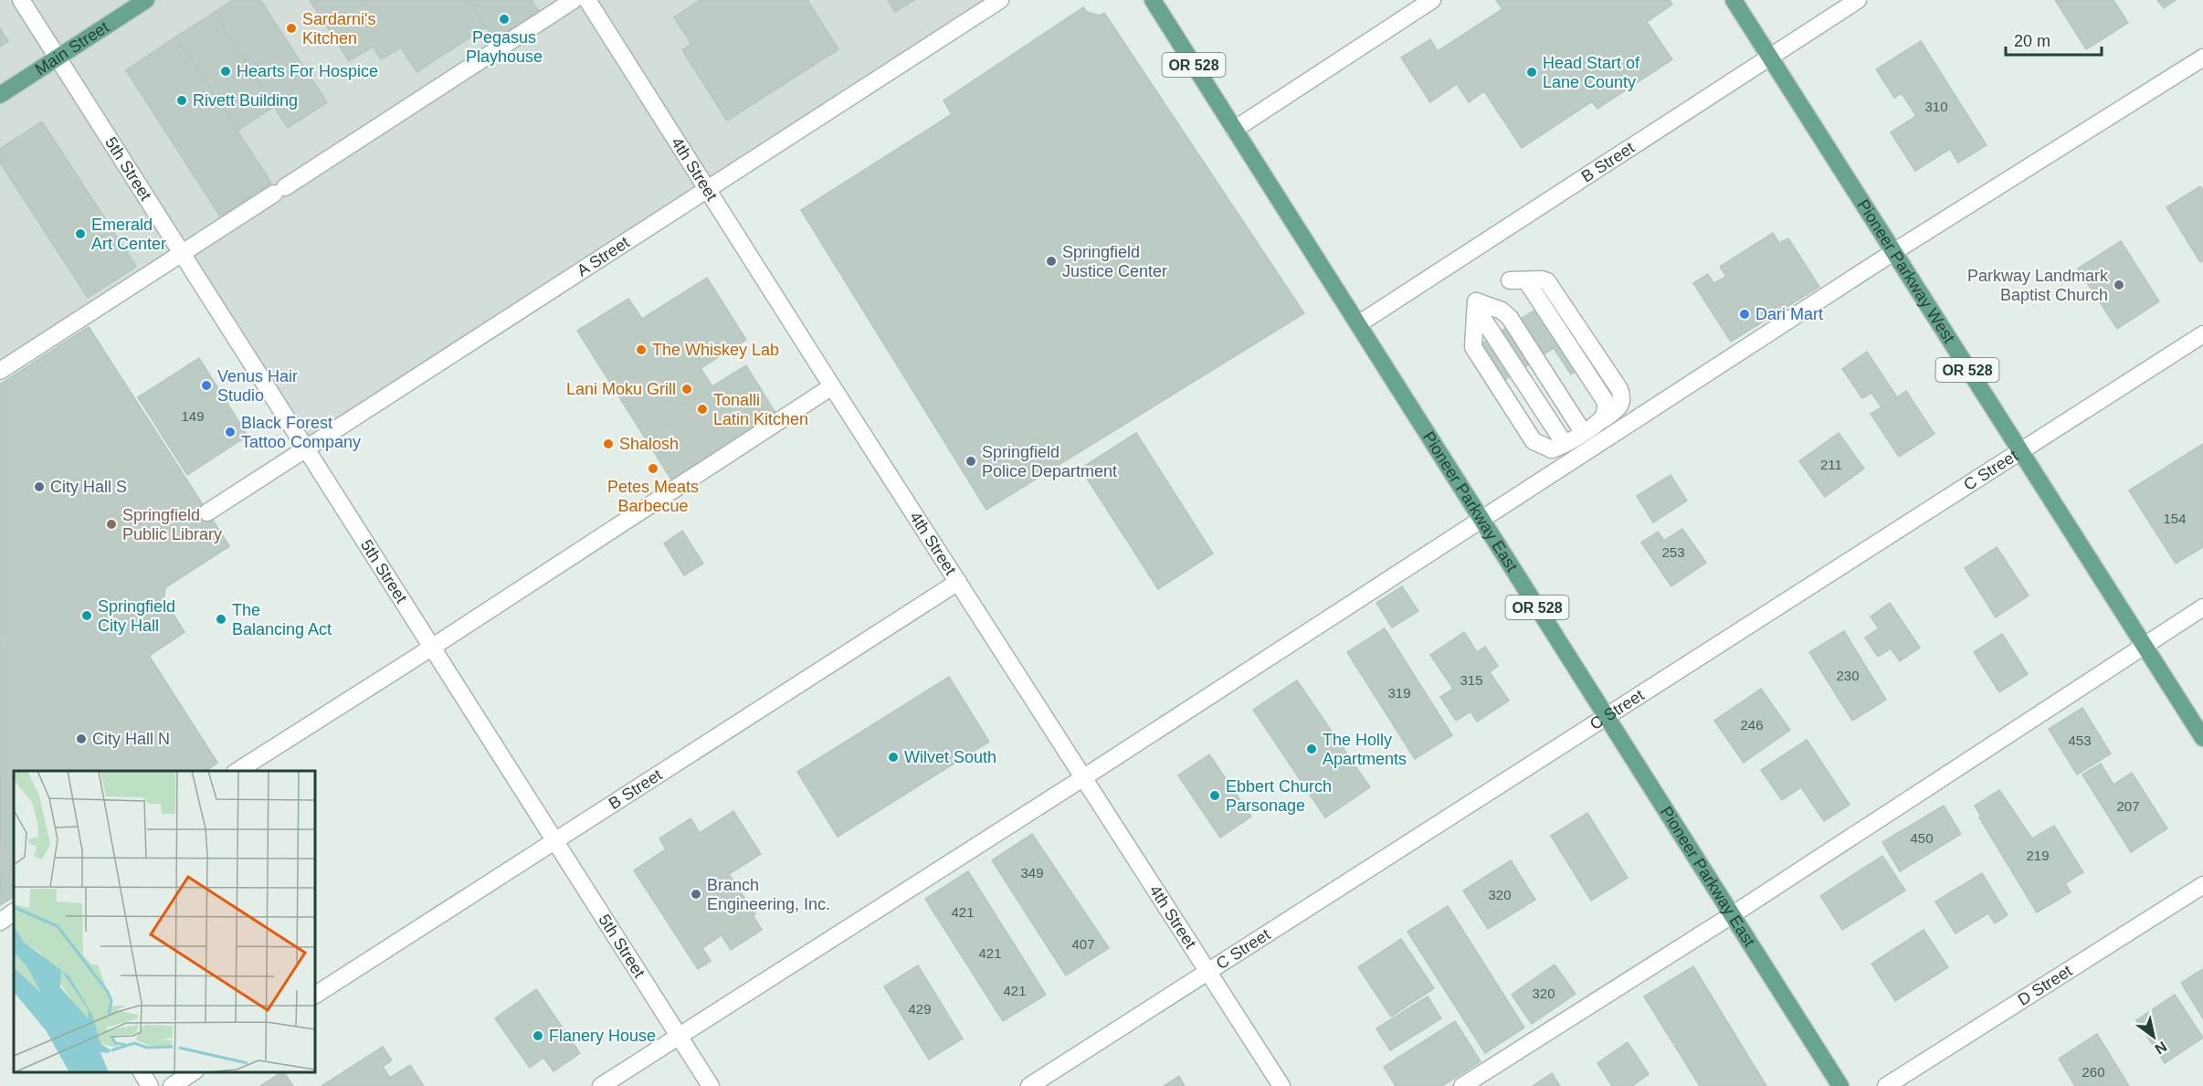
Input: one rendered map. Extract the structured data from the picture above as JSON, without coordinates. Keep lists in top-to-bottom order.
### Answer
{
  "streets": {
    "main road": [
      "Main Street",
      "OR 528",
      "Pioneer Parkway West",
      "Pioneer Parkway East"
    ],
    "street": [
      "B Street",
      "5th Street",
      "4th Street",
      "A Street",
      "C Street",
      "D Street"
    ]
  },
  "crossings": [
    ["Main Street", "5th Street"],
    ["B Street", "5th Street"],
    ["B Street", "4th Street"],
    ["B Street", "Pioneer Parkway West"],
    ["B Street", "Pioneer Parkway East"],
    ["5th Street", "A Street"],
    ["4th Street", "A Street"],
    ["4th Street", "C Street"],
    ["Pioneer Parkway West", "C Street"],
    ["C Street", "Pioneer Parkway East"]
  ],
  "places": [
    "Pegasus Playhouse",
    "Sardarni's Kitchen",
    "Hearts For Hospice",
    "Head Start of Lane County",
    "Rivett Building",
    "Emerald Art Center",
    "Springfield Justice Center",
    "Parkway Landmark Baptist Church",
    "Dari Mart",
    "The Whiskey Lab",
    "Venus Hair Studio",
    "Lani Moku Grill",
    "Tonalli Latin Kitchen",
    "Black Forest Tattoo Company",
    "Shalosh",
    "Springfield Police Department",
    "Petes Meats Barbecue",
    "City Hall S",
    "Springfield Public Library",
    "Springfield City Hall",
    "The Balancing Act",
    "City Hall N",
    "The Holly Apartments",
    "Wilvet South",
    "Ebbert Church Parsonage",
    "Branch Engineering, Inc.",
    "Flanery House"
  ],
  "house_numbers": [
    "310",
    "149",
    "211",
    "154",
    "253",
    "230",
    "315",
    "319",
    "246",
    "453",
    "207",
    "450",
    "219",
    "349",
    "320",
    "421",
    "407",
    "421",
    "421",
    "320",
    "429",
    "260"
  ],
  "scale_bar": "20 m",
  "north": "bottom right"
}
